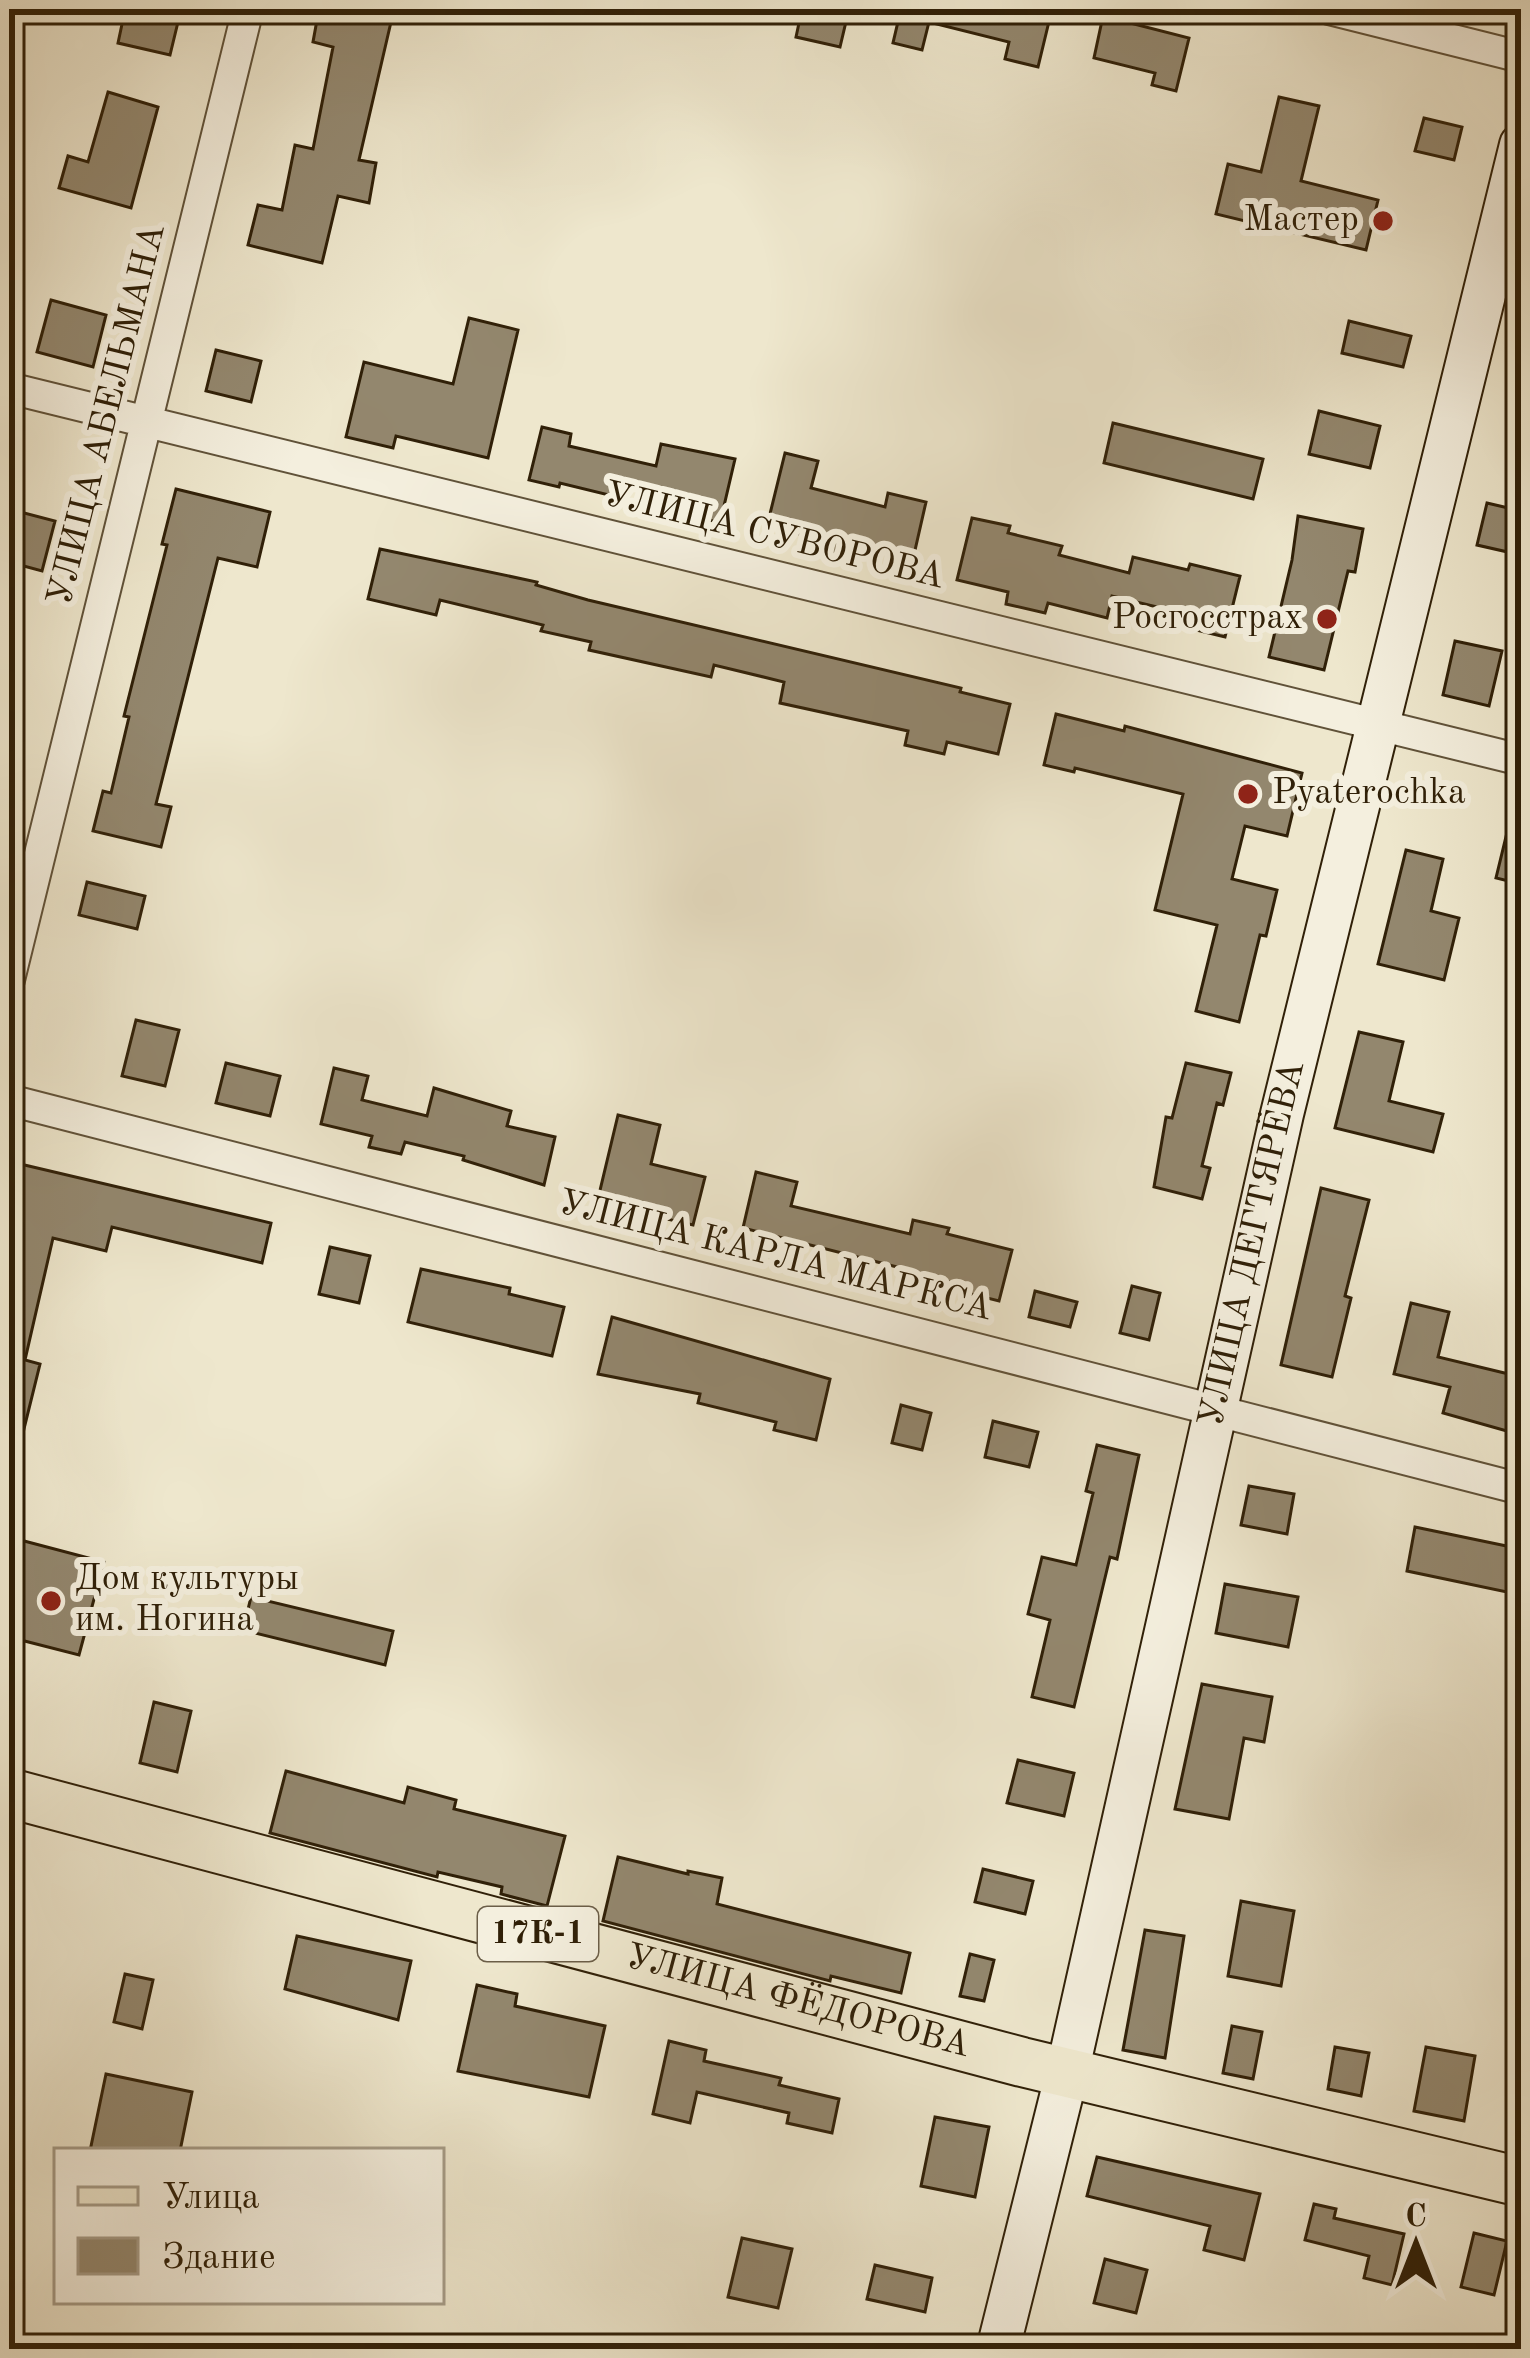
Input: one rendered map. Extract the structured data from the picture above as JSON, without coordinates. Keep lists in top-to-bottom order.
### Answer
{
  "streets": {
    "main road": ["УЛИЦА ДЕГТЯРЁВА", "17К-1", "УЛИЦА ФЁДОРОВА"],
    "street": ["УЛИЦА АБЕЛЬМАНА", "УЛИЦА СУВОРОВА", "УЛИЦА КАРЛА МАРКСА"]
  },
  "crossings": [
    ["УЛИЦА АБЕЛЬМАНА", "УЛИЦА СУВОРОВА"],
    ["УЛИЦА СУВОРОВА", "УЛИЦА ДЕГТЯРЁВА"],
    ["УЛИЦА ДЕГТЯРЁВА", "УЛИЦА КАРЛА МАРКСА"],
    ["УЛИЦА ДЕГТЯРЁВА", "УЛИЦА ФЁДОРОВА"]
  ],
  "places": [
    "Мастер",
    "Росгосстрах",
    "Pyaterochka",
    "Дом культуры им. Ногина"
  ],
  "legend": ["Улица", "Здание"],
  "north": "top"
}
